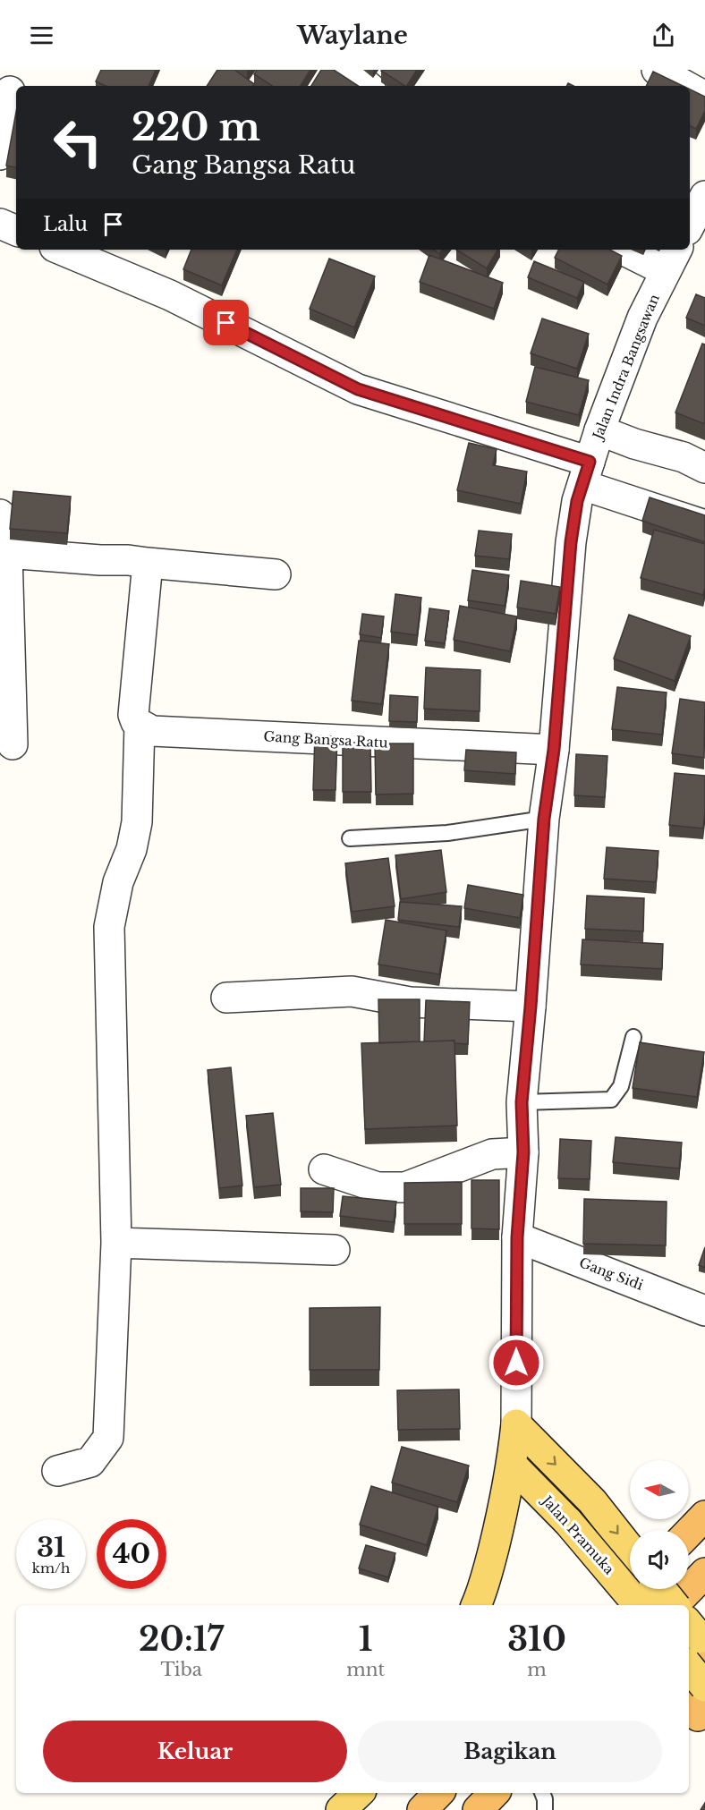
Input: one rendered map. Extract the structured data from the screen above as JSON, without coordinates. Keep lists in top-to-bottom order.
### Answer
{
  "streets": {
    "main road": ["Jalan Indra Bangsawan", "Jalan Pramuka"],
    "street": ["Gang Bangsa Ratu", "Gang Sidi"]
  },
  "crossings": [
    ["Jalan Indra Bangsawan", "Gang Bangsa Ratu"],
    ["Jalan Indra Bangsawan", "Gang Sidi"],
    ["Jalan Indra Bangsawan", "Jalan Pramuka"]
  ],
  "north": "left",
  "page": {
    "header": "Waylane",
    "turn": ["220 m", "Gang Bangsa Ratu"],
    "then": "Lalu",
    "speed": "31 km/h",
    "limit": "40",
    "eta": [
      "20:17",
      "Tiba",
      "1",
      "mnt",
      "310",
      "m"
    ],
    "buttons": ["Keluar", "Bagikan"]
  }
}
